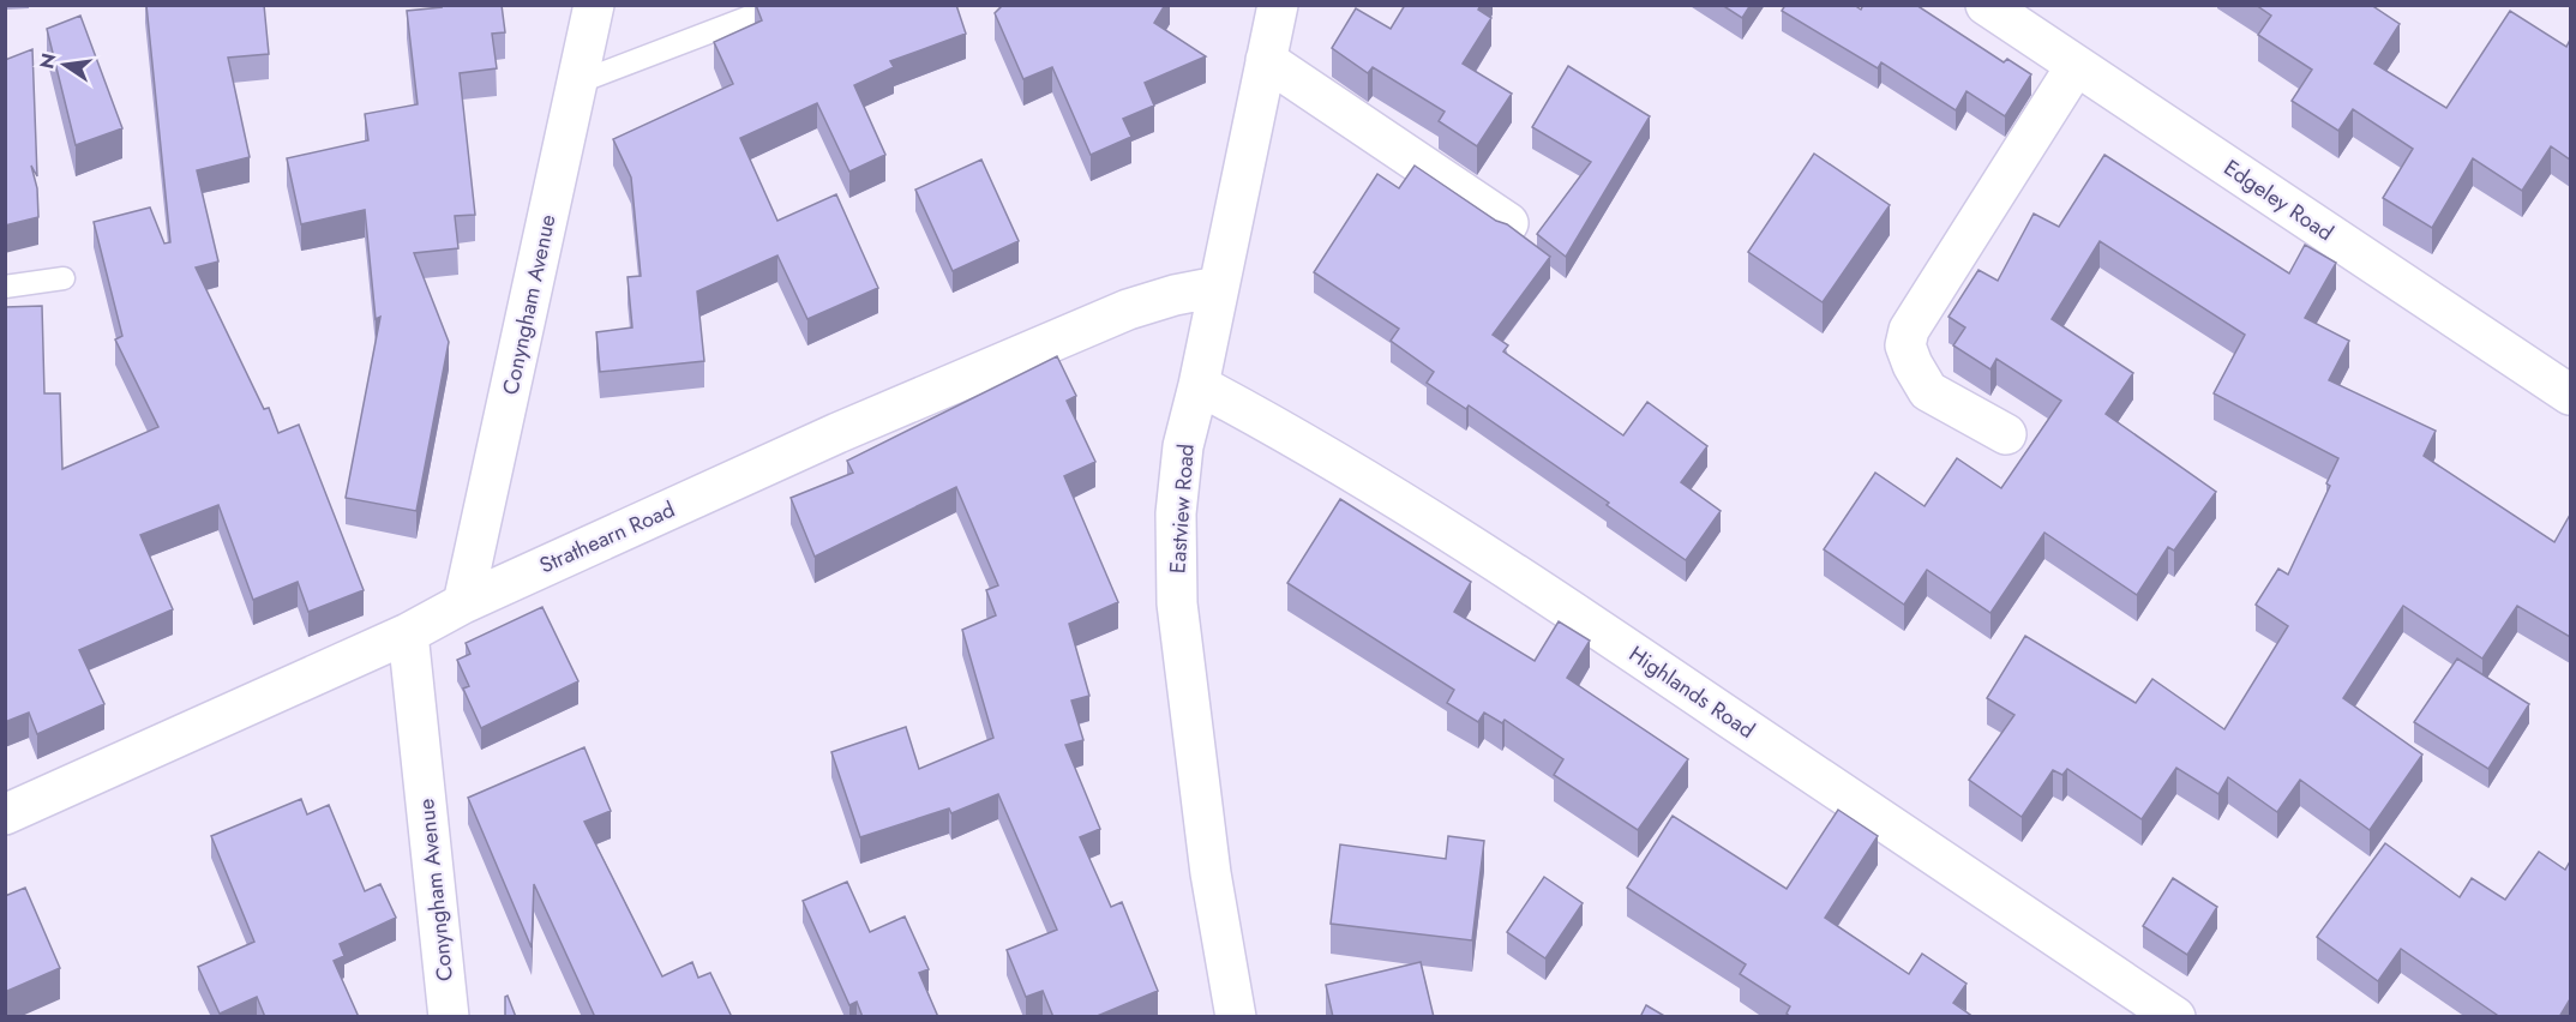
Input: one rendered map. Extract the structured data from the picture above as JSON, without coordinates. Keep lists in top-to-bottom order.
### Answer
{
  "streets": {
    "street": [
      "Edgeley Road",
      "Conyngham Avenue",
      "Eastview Road",
      "Strathearn Road",
      "Highlands Road"
    ]
  },
  "crossings": [
    ["Conyngham Avenue", "Strathearn Road"],
    ["Eastview Road", "Strathearn Road"],
    ["Eastview Road", "Highlands Road"]
  ],
  "north": "left"
}
